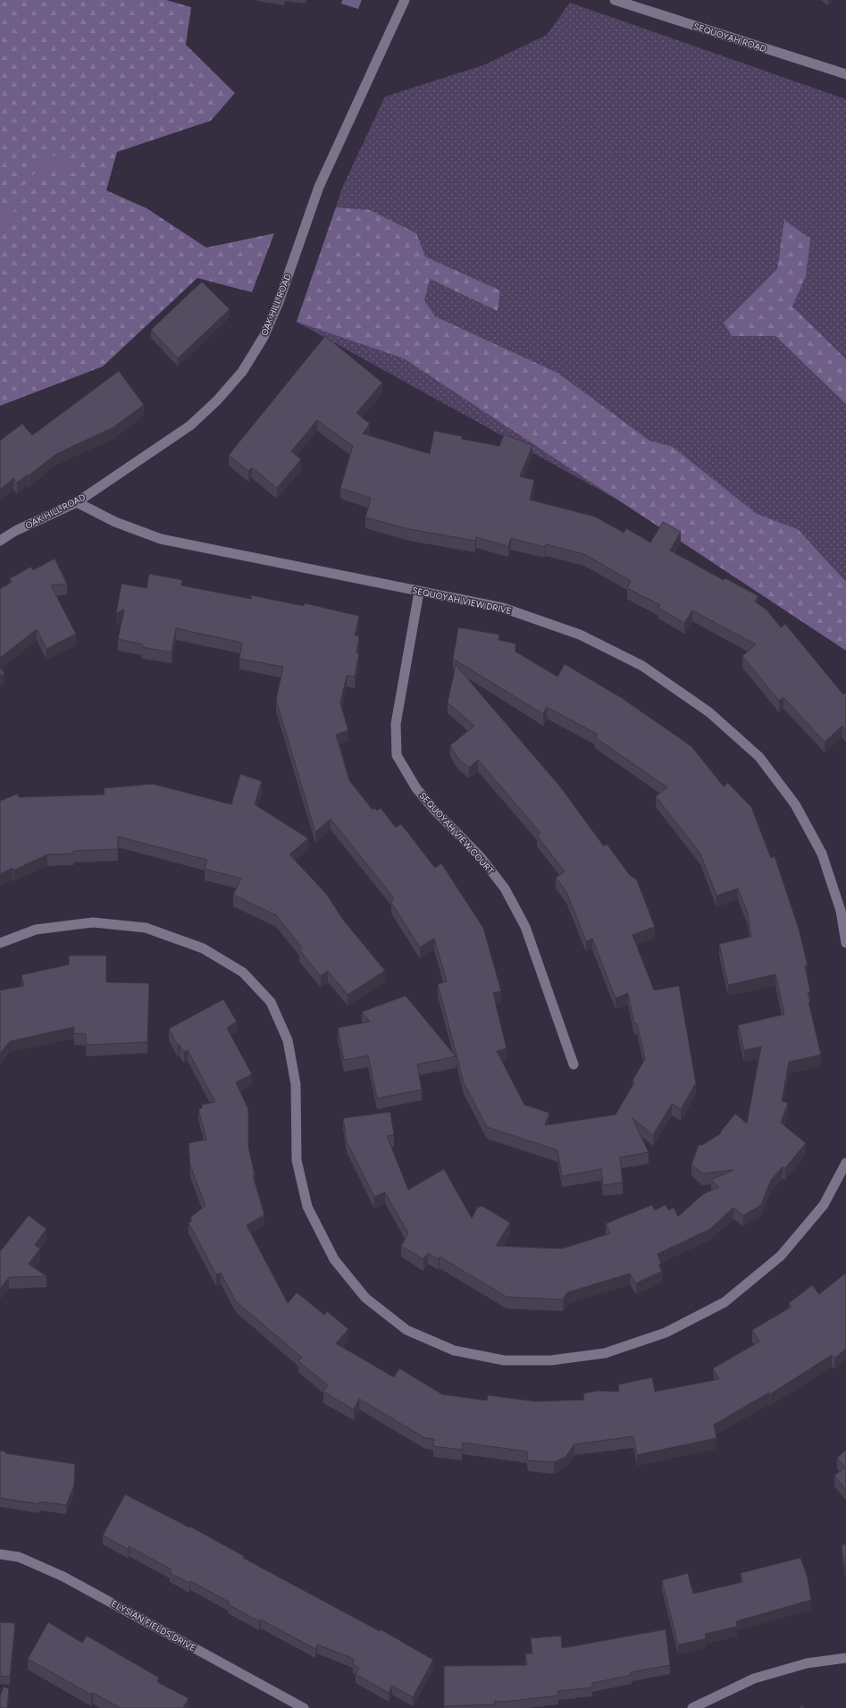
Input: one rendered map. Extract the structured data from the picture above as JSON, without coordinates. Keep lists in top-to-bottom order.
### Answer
{
  "streets": {
    "street": [
      "SEQUOYAH ROAD",
      "OAK HILL ROAD",
      "SEQUOYAH VIEW DRIVE",
      "SEQUOYAH VIEW COURT",
      "ELYSIAN FIELDS DRIVE"
    ]
  },
  "crossings": [
    ["OAK HILL ROAD", "SEQUOYAH VIEW DRIVE"],
    ["SEQUOYAH VIEW DRIVE", "SEQUOYAH VIEW COURT"]
  ]
}
